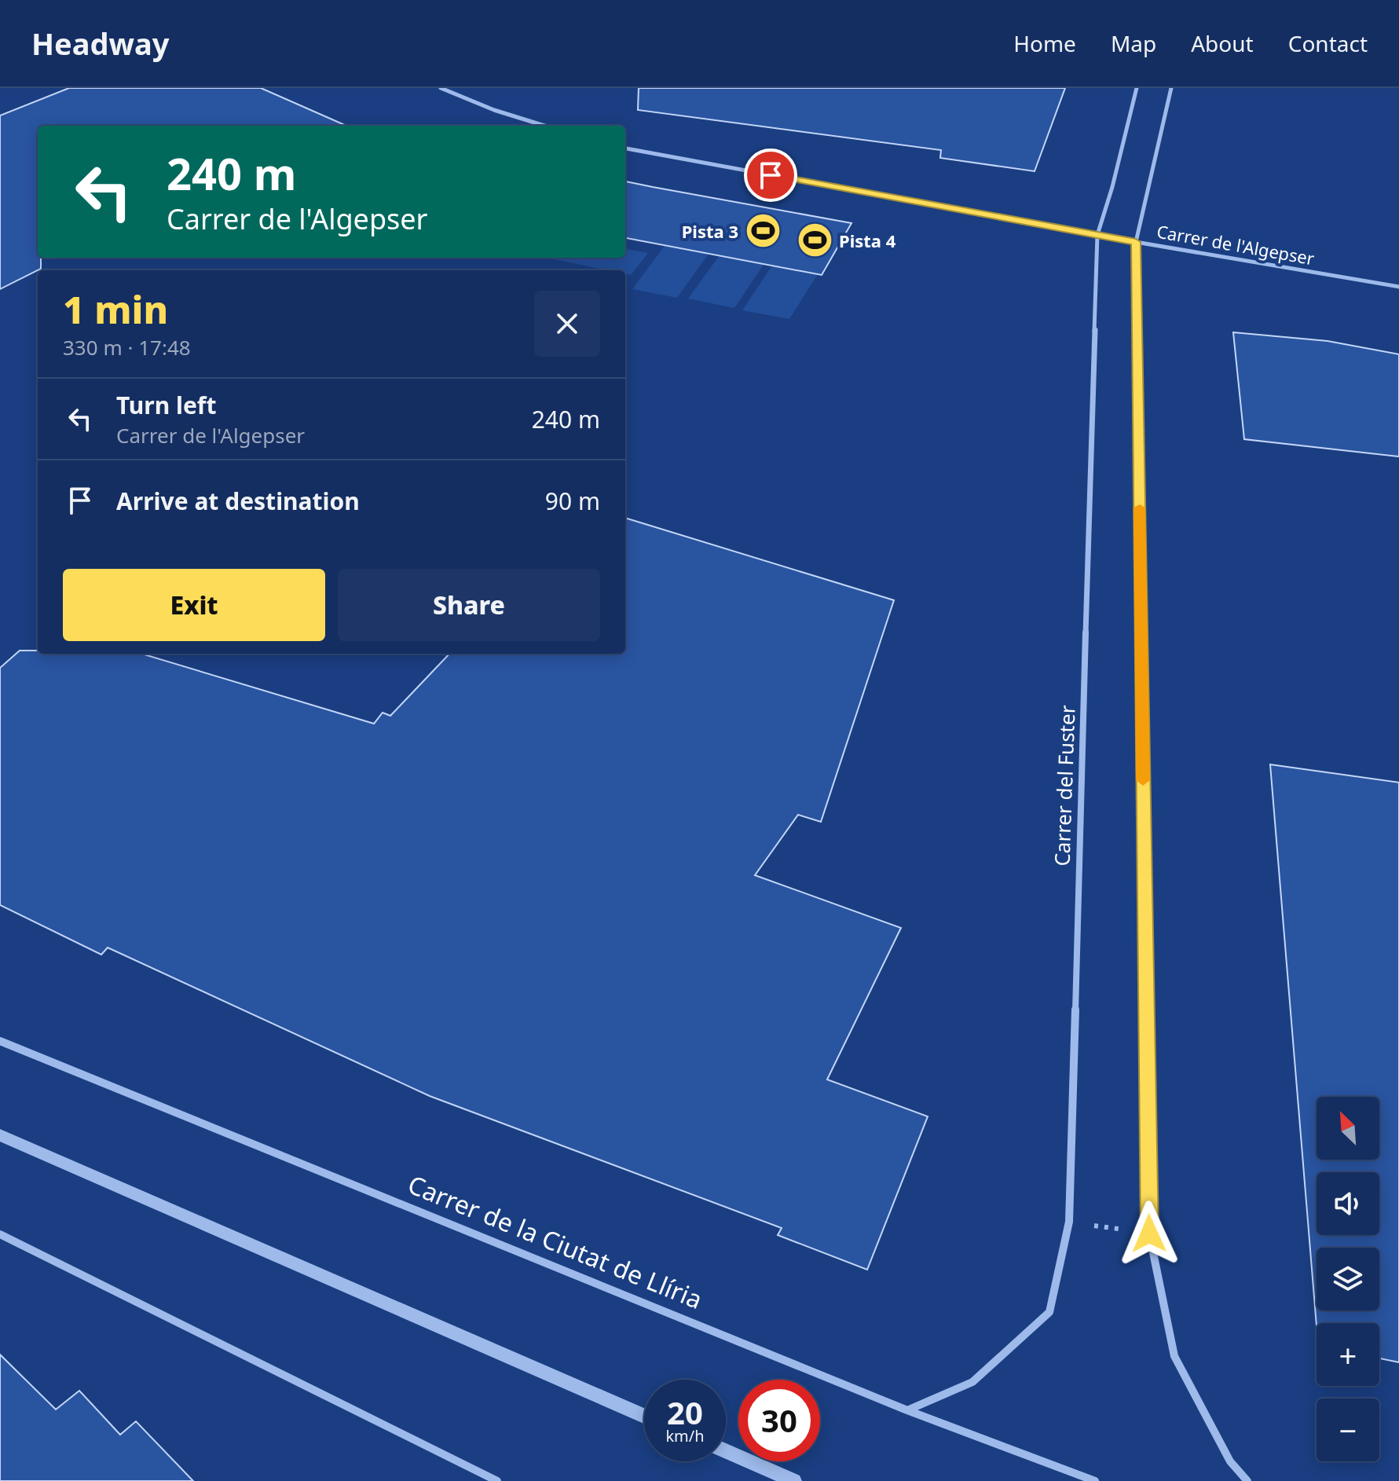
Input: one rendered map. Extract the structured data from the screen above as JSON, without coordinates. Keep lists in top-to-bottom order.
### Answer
{
  "streets": {
    "street": ["Carrer de l'Algepser", "Carrer del Fuster", "Carrer de la Ciutat de Llíria"]
  },
  "crossings": [
    ["Carrer de l'Algepser", "Carrer del Fuster"],
    ["Carrer del Fuster", "Carrer de la Ciutat de Llíria"]
  ],
  "places": {
    "sports": ["Pista 3", "Pista 4"]
  },
  "north": "top left",
  "page": {
    "header": "Headway",
    "nav": [
      "Home",
      "Map",
      "About",
      "Contact"
    ],
    "turn": ["240 m", "Carrer de l'Algepser"],
    "heading": ["1 min", "330 m · 17:48"],
    "list": [
      {
        "name": "Turn left",
        "note": "Carrer de l'Algepser",
        "value": "240 m"
      },
      {
        "name": "Arrive at destination",
        "value": "90 m"
      }
    ],
    "buttons": ["Exit", "Share"],
    "map_buttons": ["+", "−"],
    "speed": "20 km/h",
    "limit": "30"
  }
}
